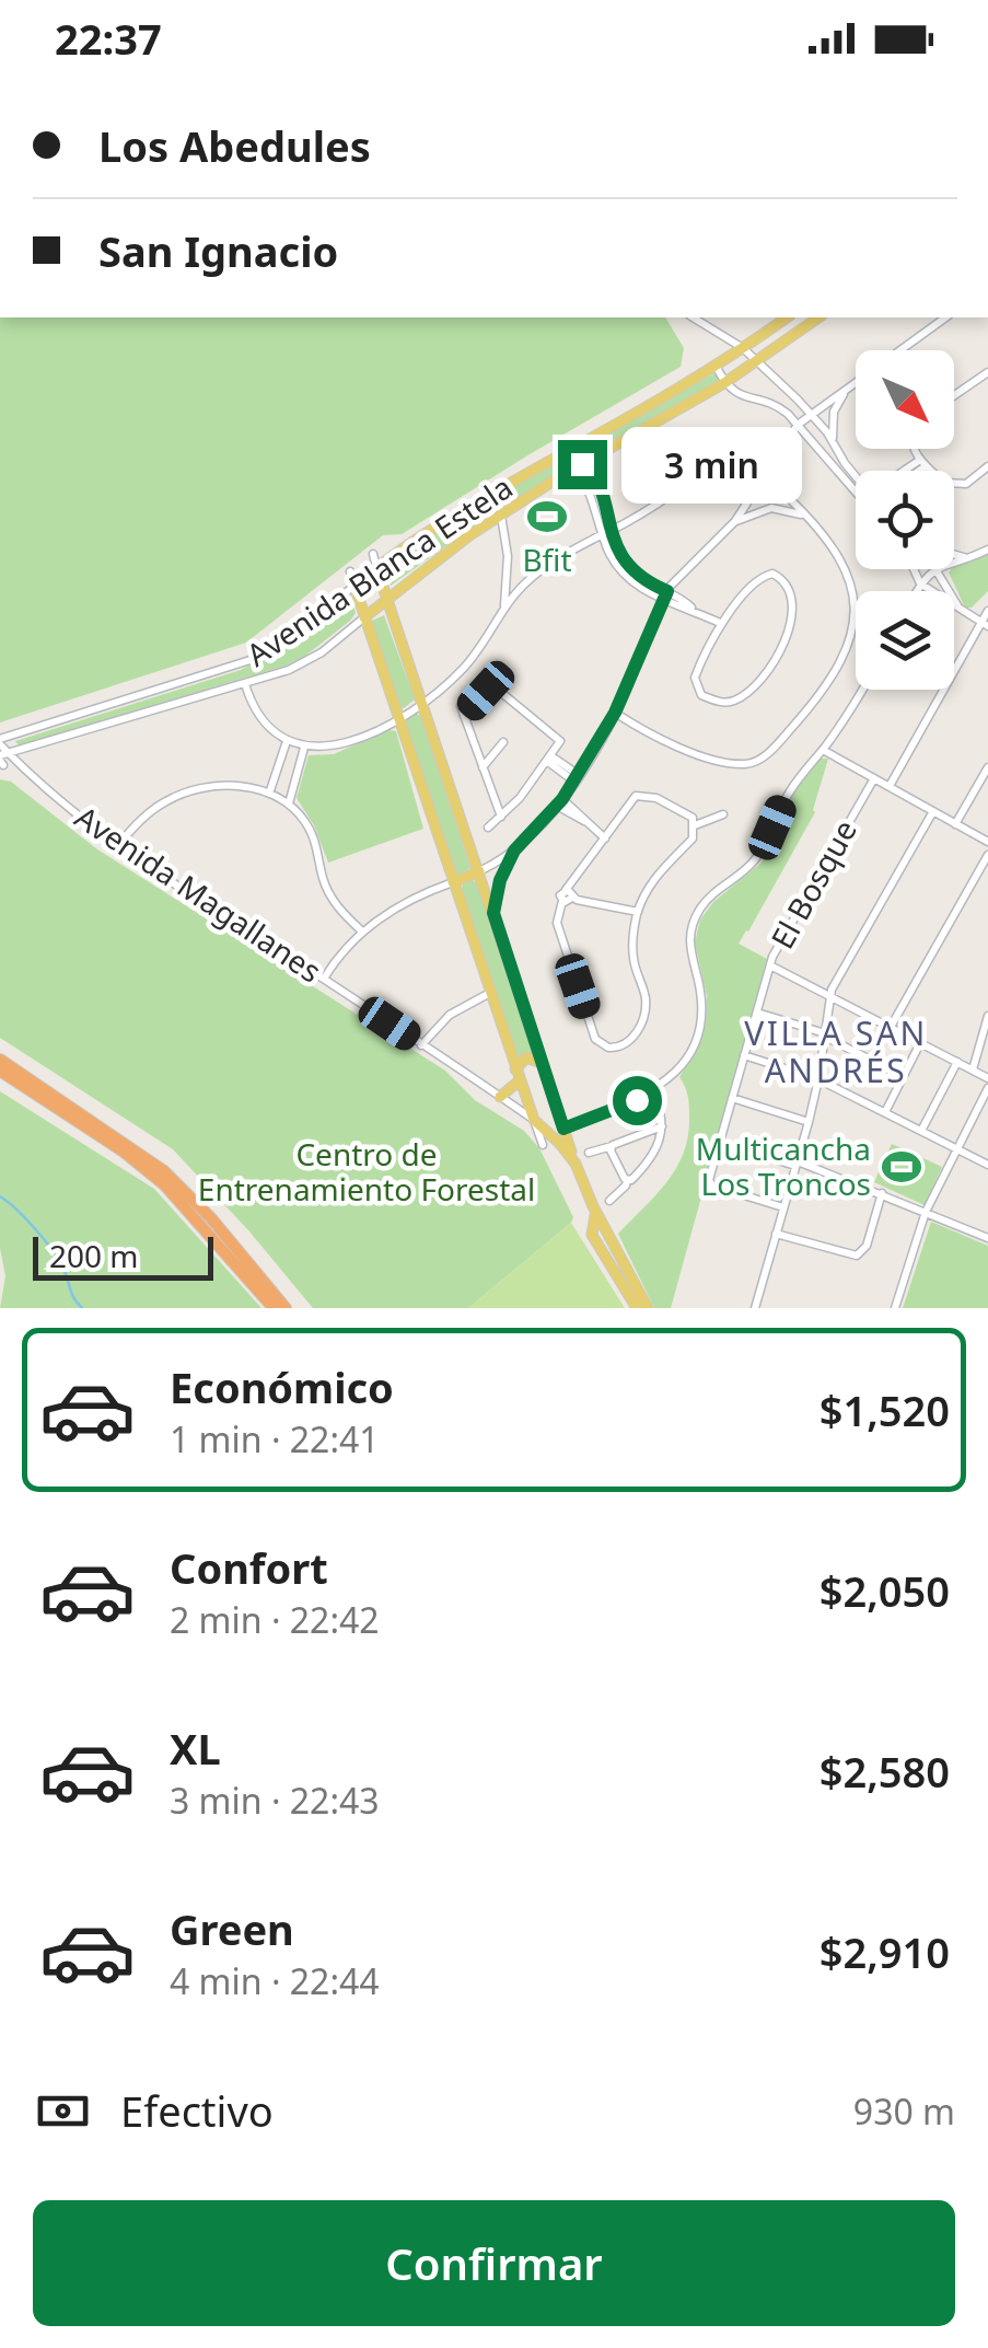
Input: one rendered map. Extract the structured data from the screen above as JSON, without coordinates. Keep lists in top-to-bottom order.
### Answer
{
  "streets": {
    "main road": ["Avenida Blanca Estela", "Avenida Magallanes"],
    "street": ["El Bosque"]
  },
  "crossings": [
    ["Avenida Blanca Estela", "Avenida Magallanes"]
  ],
  "districts": ["VILLA SAN ANDRÉS"],
  "parks": ["Centro de Entrenamiento Forestal"],
  "places": {
    "sports": ["Bfit", "Multicancha Los Troncos"]
  },
  "scale_bar": "200 m",
  "north": "bottom right",
  "page": {
    "status": "22:37",
    "banner": ["Los Abedules", "San Ignacio"],
    "bubble": "3 min",
    "scale": "200 m",
    "list": [
      {
        "name": "Económico",
        "note": "1 min · 22:41",
        "value": "$1,520"
      },
      {
        "name": "Confort",
        "note": "2 min · 22:42",
        "value": "$2,050"
      },
      {
        "name": "XL",
        "note": "3 min · 22:43",
        "value": "$2,580"
      },
      {
        "name": "Green",
        "note": "4 min · 22:44",
        "value": "$2,910"
      }
    ],
    "pay": ["Efectivo", "930 m"],
    "buttons": "Confirmar"
  }
}
